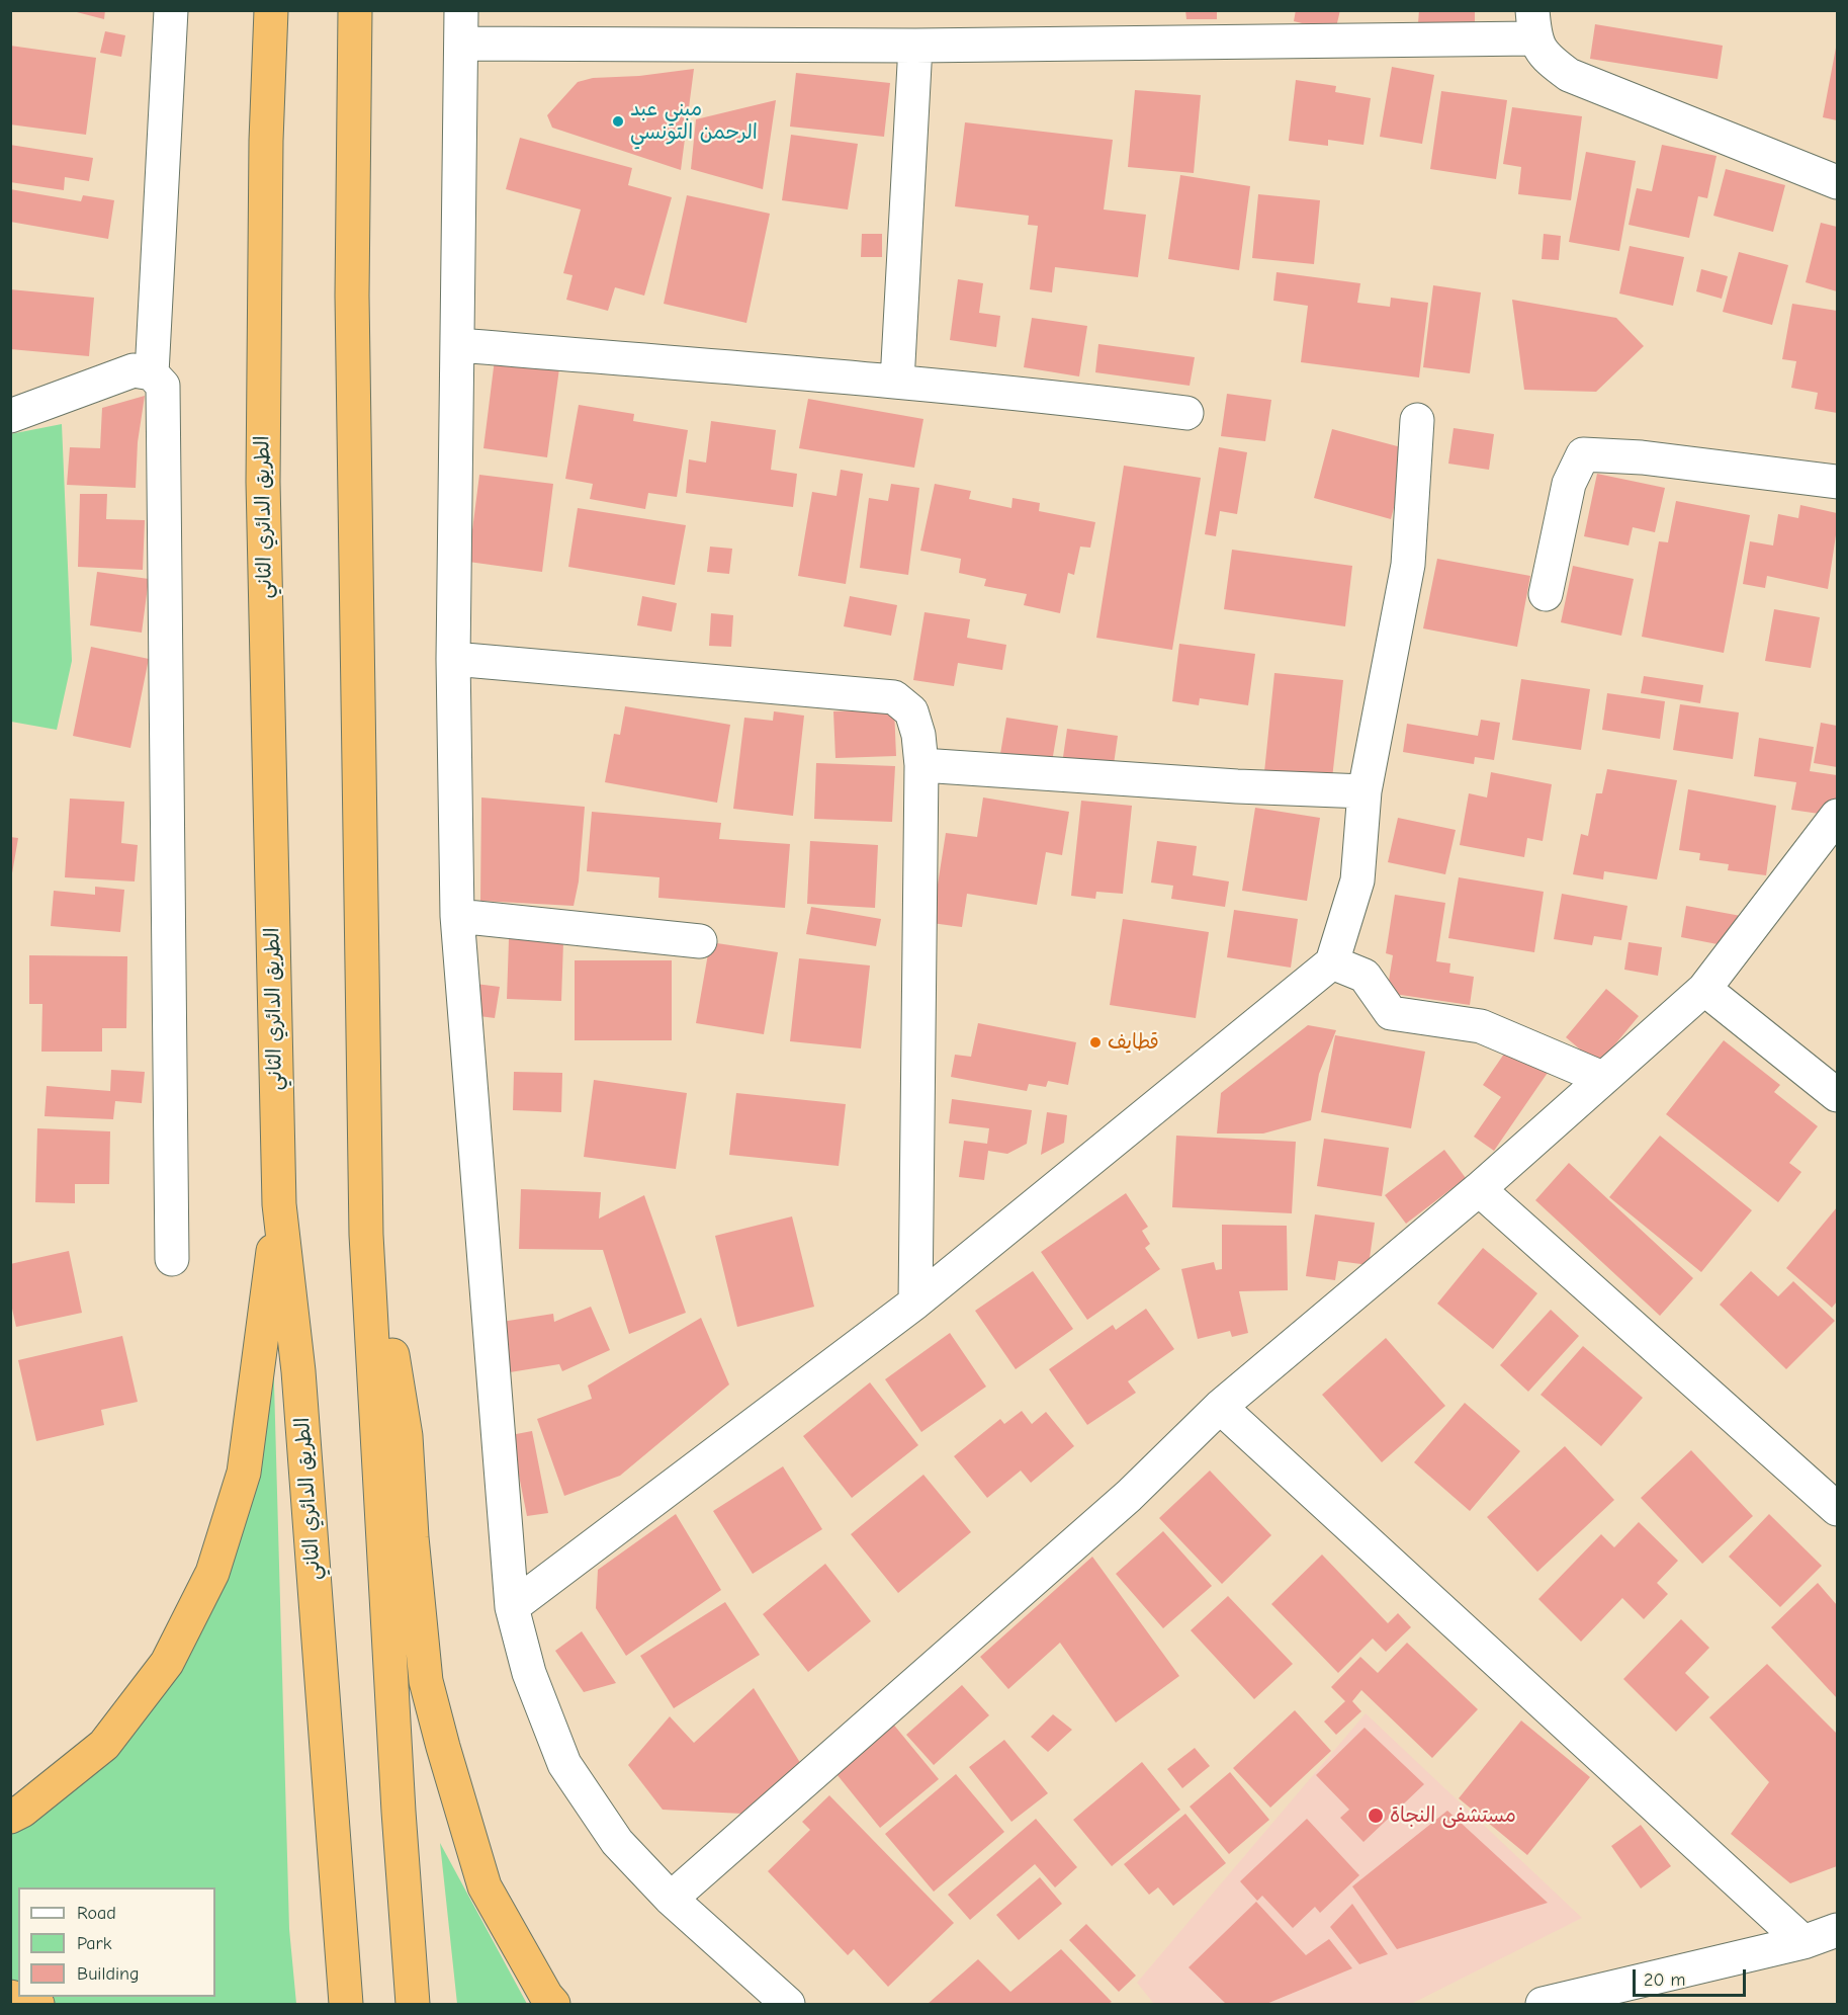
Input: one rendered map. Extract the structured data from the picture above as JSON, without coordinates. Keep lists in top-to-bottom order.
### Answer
{
  "streets": {
    "highway": ["الطريق الدائري الثاني"]
  },
  "places": ["مبني عبد الرحمن التونسي", "قطايف", "مستشفى النجاة"],
  "legend": ["Road", "Park", "Building"],
  "scale_bar": "20 m"
}
